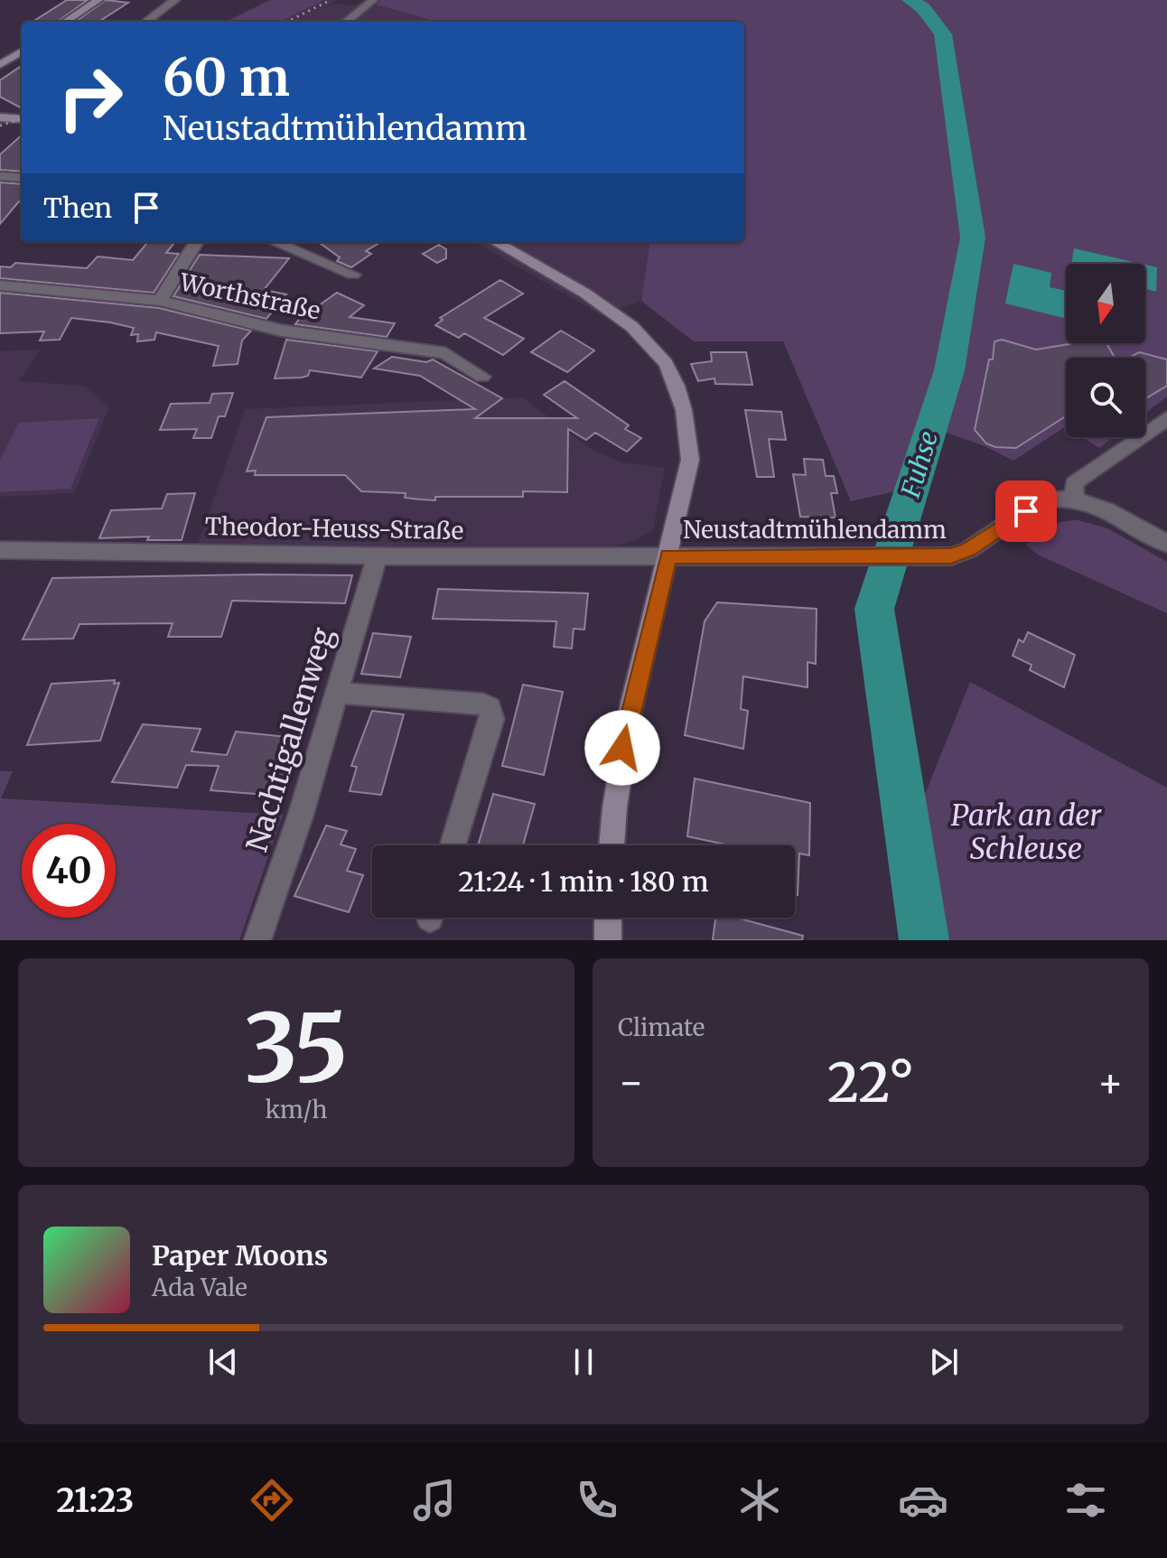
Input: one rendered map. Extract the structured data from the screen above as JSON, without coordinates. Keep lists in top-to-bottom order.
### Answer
{
  "streets": {
    "street": [
      "Worthstraße",
      "Theodor-Heuss-Straße",
      "Neustadtmühlendamm",
      "Nachtigallenweg"
    ]
  },
  "crossings": [
    ["Theodor-Heuss-Straße", "Neustadtmühlendamm"],
    ["Theodor-Heuss-Straße", "Nachtigallenweg"]
  ],
  "water": ["Fuhse"],
  "parks": ["Park an der Schleuse"],
  "north": "bottom",
  "page": {
    "turn": ["60 m", "Neustadtmühlendamm"],
    "then": "Then",
    "limit": "40",
    "trip": "21:24 · 1 min · 180 m",
    "tile": [
      ["35", "km/h"],
      "Climate"
    ],
    "heat": ["−", "22°", "+"],
    "song": ["Paper Moons", "Ada Vale"],
    "tabs": "21:23"
  }
}
